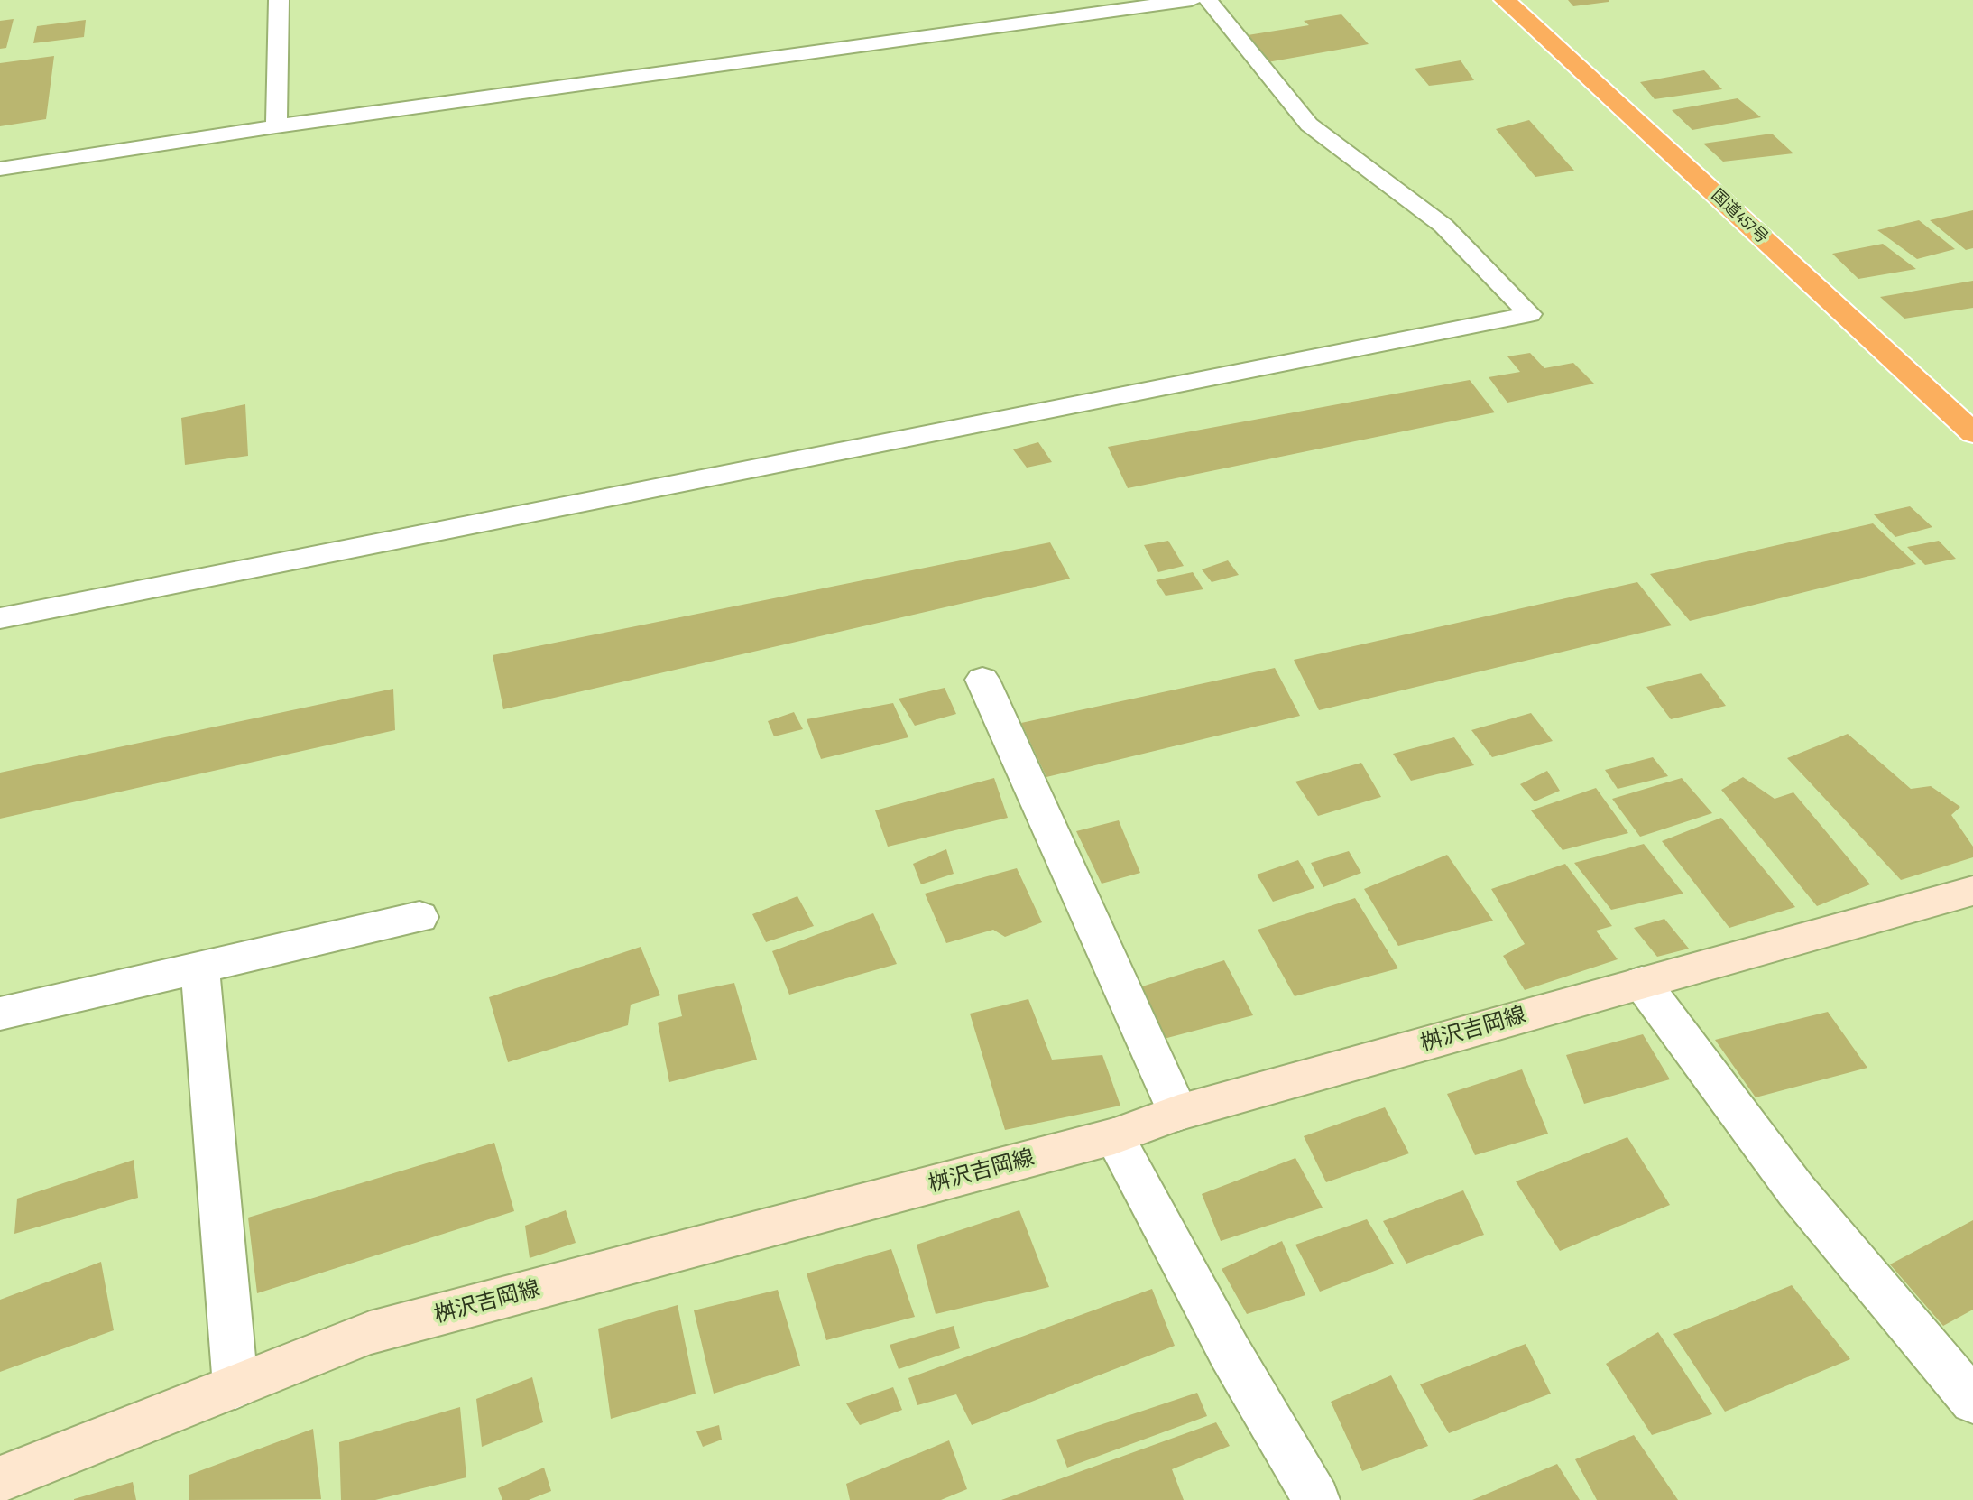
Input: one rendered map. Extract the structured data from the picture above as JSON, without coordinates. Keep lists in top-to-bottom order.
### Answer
{
  "streets": {
    "highway": ["国道457号"],
    "main road": ["桝沢吉岡線"]
  }
}
